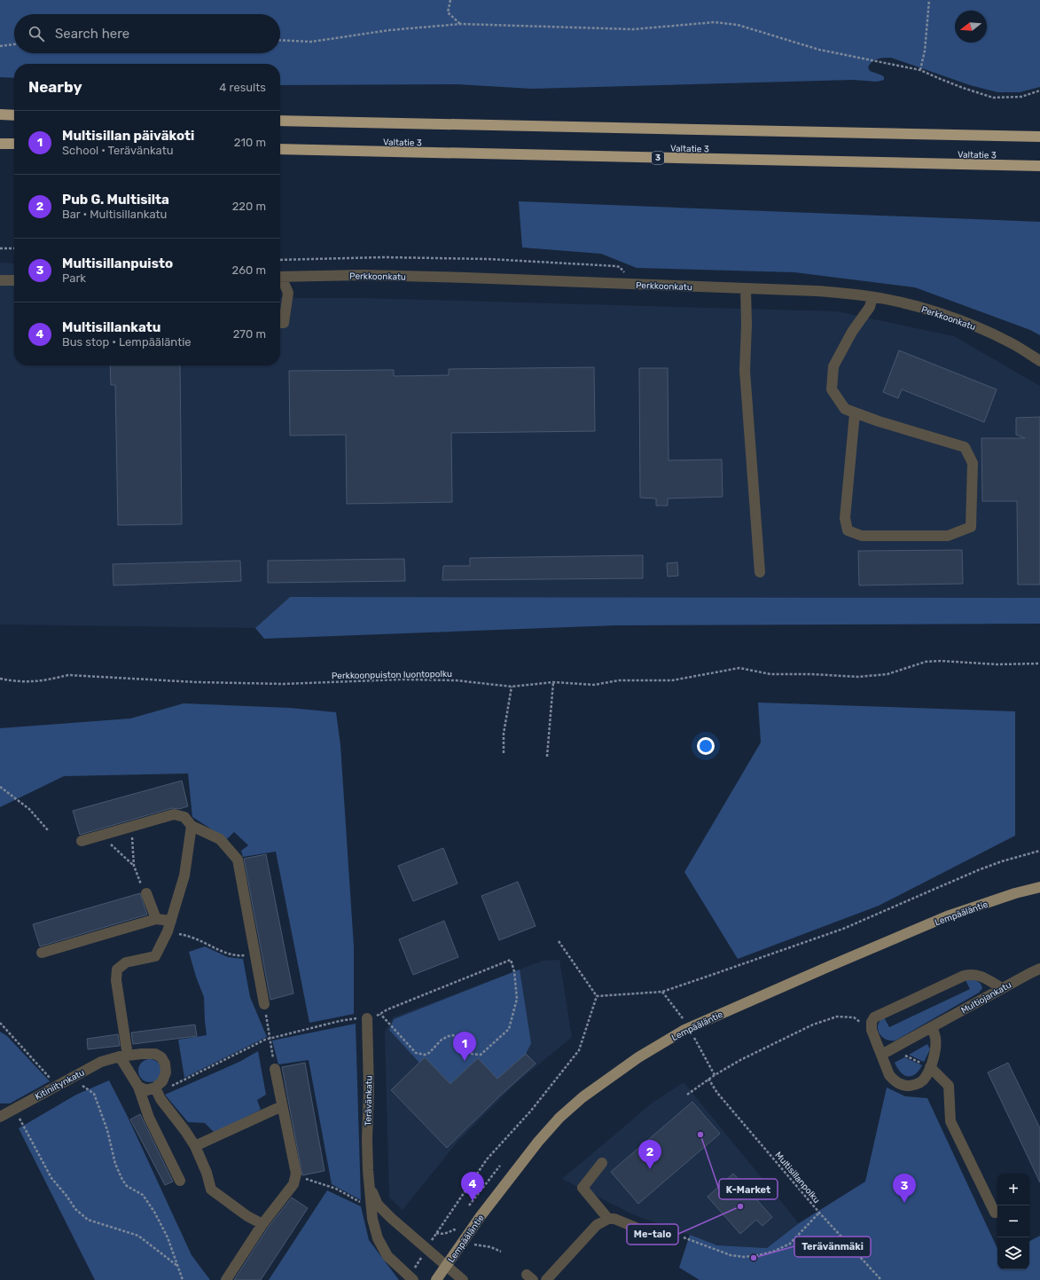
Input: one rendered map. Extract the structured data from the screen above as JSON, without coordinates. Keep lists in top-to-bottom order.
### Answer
{
  "streets": {
    "highway": ["Valtatie 3", "3"],
    "main road": ["Lempääläntie"],
    "street": [
      "Perkkoonkatu",
      "Multiojankatu",
      "Kitiniitynkatu",
      "Terävänkatu"
    ],
    "path": ["Perkkoonpuiston luontopolku", "Multisillanpolku"]
  },
  "crossings": [
    ["Lempääläntie", "Terävänkatu"]
  ],
  "places": ["K-Market", "Me-talo", "Terävänmäki"],
  "north": "left",
  "page": {
    "search": "Search here",
    "heading": ["Nearby", "4 results"],
    "list": [
      {
        "mark": "1",
        "name": "Multisillan päiväkoti",
        "note": "School · Terävänkatu",
        "value": "210 m"
      },
      {
        "mark": "2",
        "name": "Pub G. Multisilta",
        "note": "Bar · Multisillankatu",
        "value": "220 m"
      },
      {
        "mark": "3",
        "name": "Multisillanpuisto",
        "note": "Park",
        "value": "260 m"
      },
      {
        "mark": "4",
        "name": "Multisillankatu",
        "note": "Bus stop · Lempääläntie",
        "value": "270 m"
      }
    ],
    "pins": [
      "1",
      "2",
      "4",
      "3"
    ],
    "map_buttons": ["+", "−"]
  }
}
